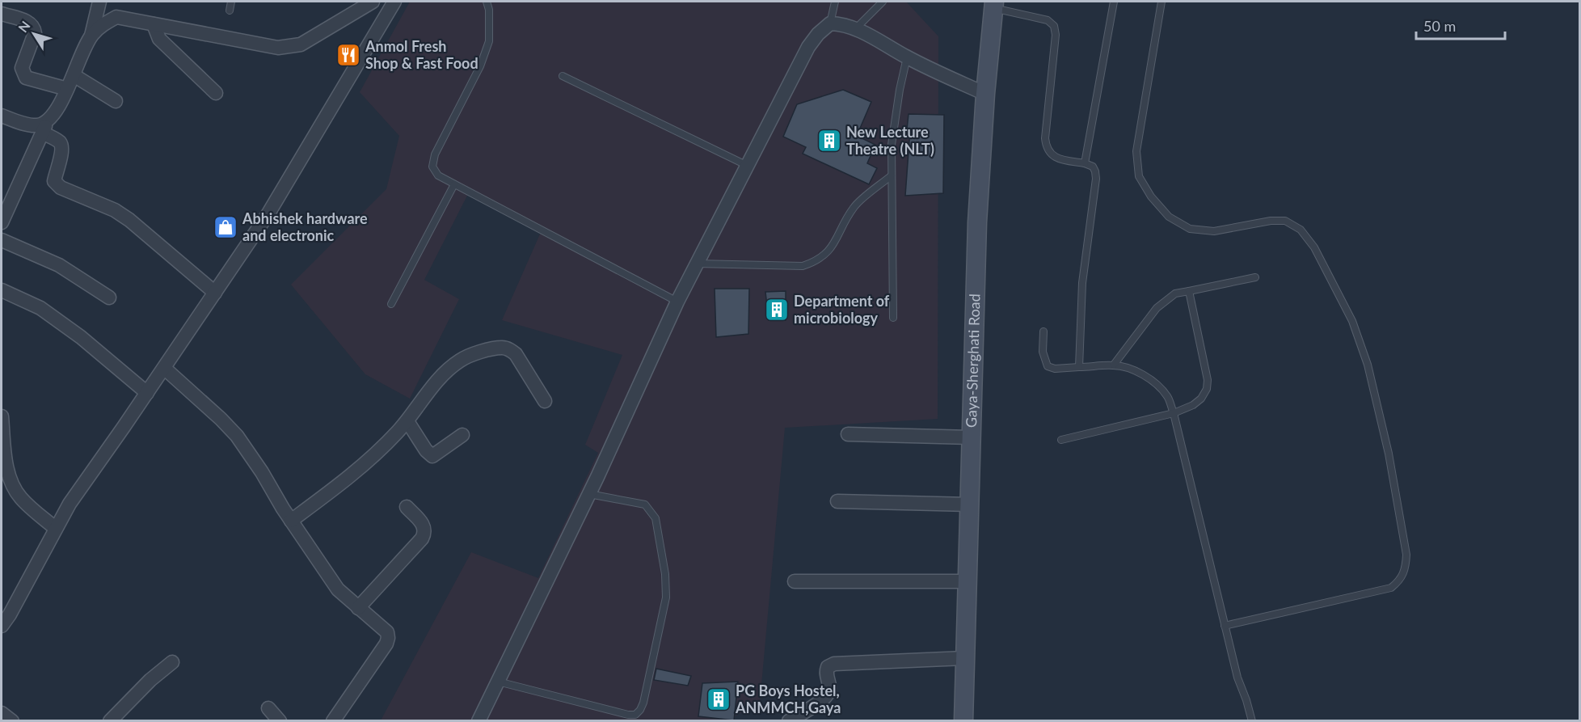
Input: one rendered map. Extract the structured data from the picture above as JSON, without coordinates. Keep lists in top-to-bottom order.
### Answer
{
  "streets": {
    "main road": ["Gaya-Sherghati Road"]
  },
  "places": {
    "restaurant": ["Anmol Fresh Shop & Fast Food"],
    "building": ["New Lecture Theatre (NLT)", "Department of microbiology", "PG Boys Hostel, ANMMCH,Gaya"],
    "shop": ["Abhishek hardware and electronic"]
  },
  "scale_bar": "50 m",
  "north": "top left"
}
